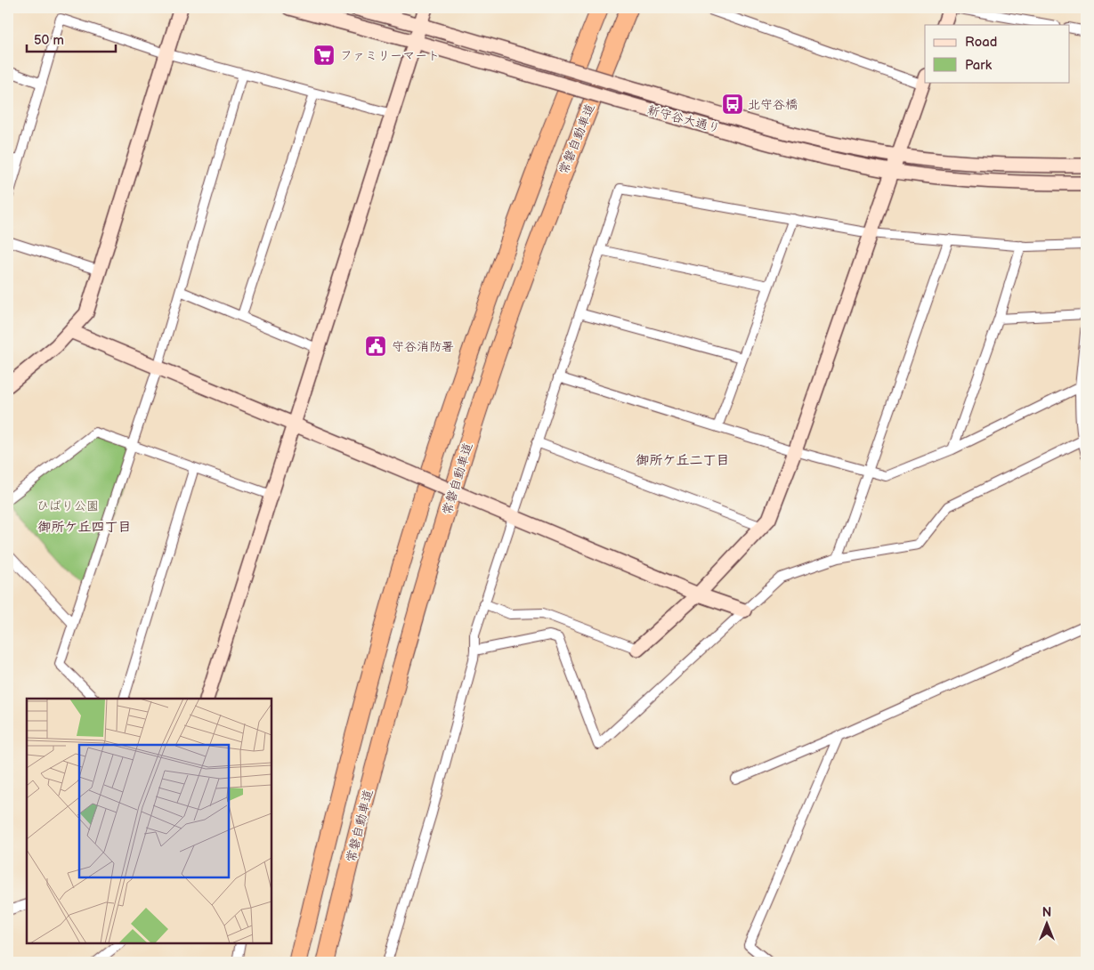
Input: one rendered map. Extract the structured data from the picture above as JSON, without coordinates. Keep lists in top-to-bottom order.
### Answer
{
  "streets": {
    "highway": ["常磐自動車道"],
    "street": ["新守谷大通り"]
  },
  "districts": ["御所ケ丘二丁目", "御所ケ丘四丁目"],
  "parks": ["ひばり公園"],
  "places": {
    "supermarket": ["ファミリーマート"],
    "bus stop": ["北守谷橋"],
    "public building": ["守谷消防署"]
  },
  "legend": ["Road", "Park"],
  "scale_bar": "50 m",
  "north": "top"
}
